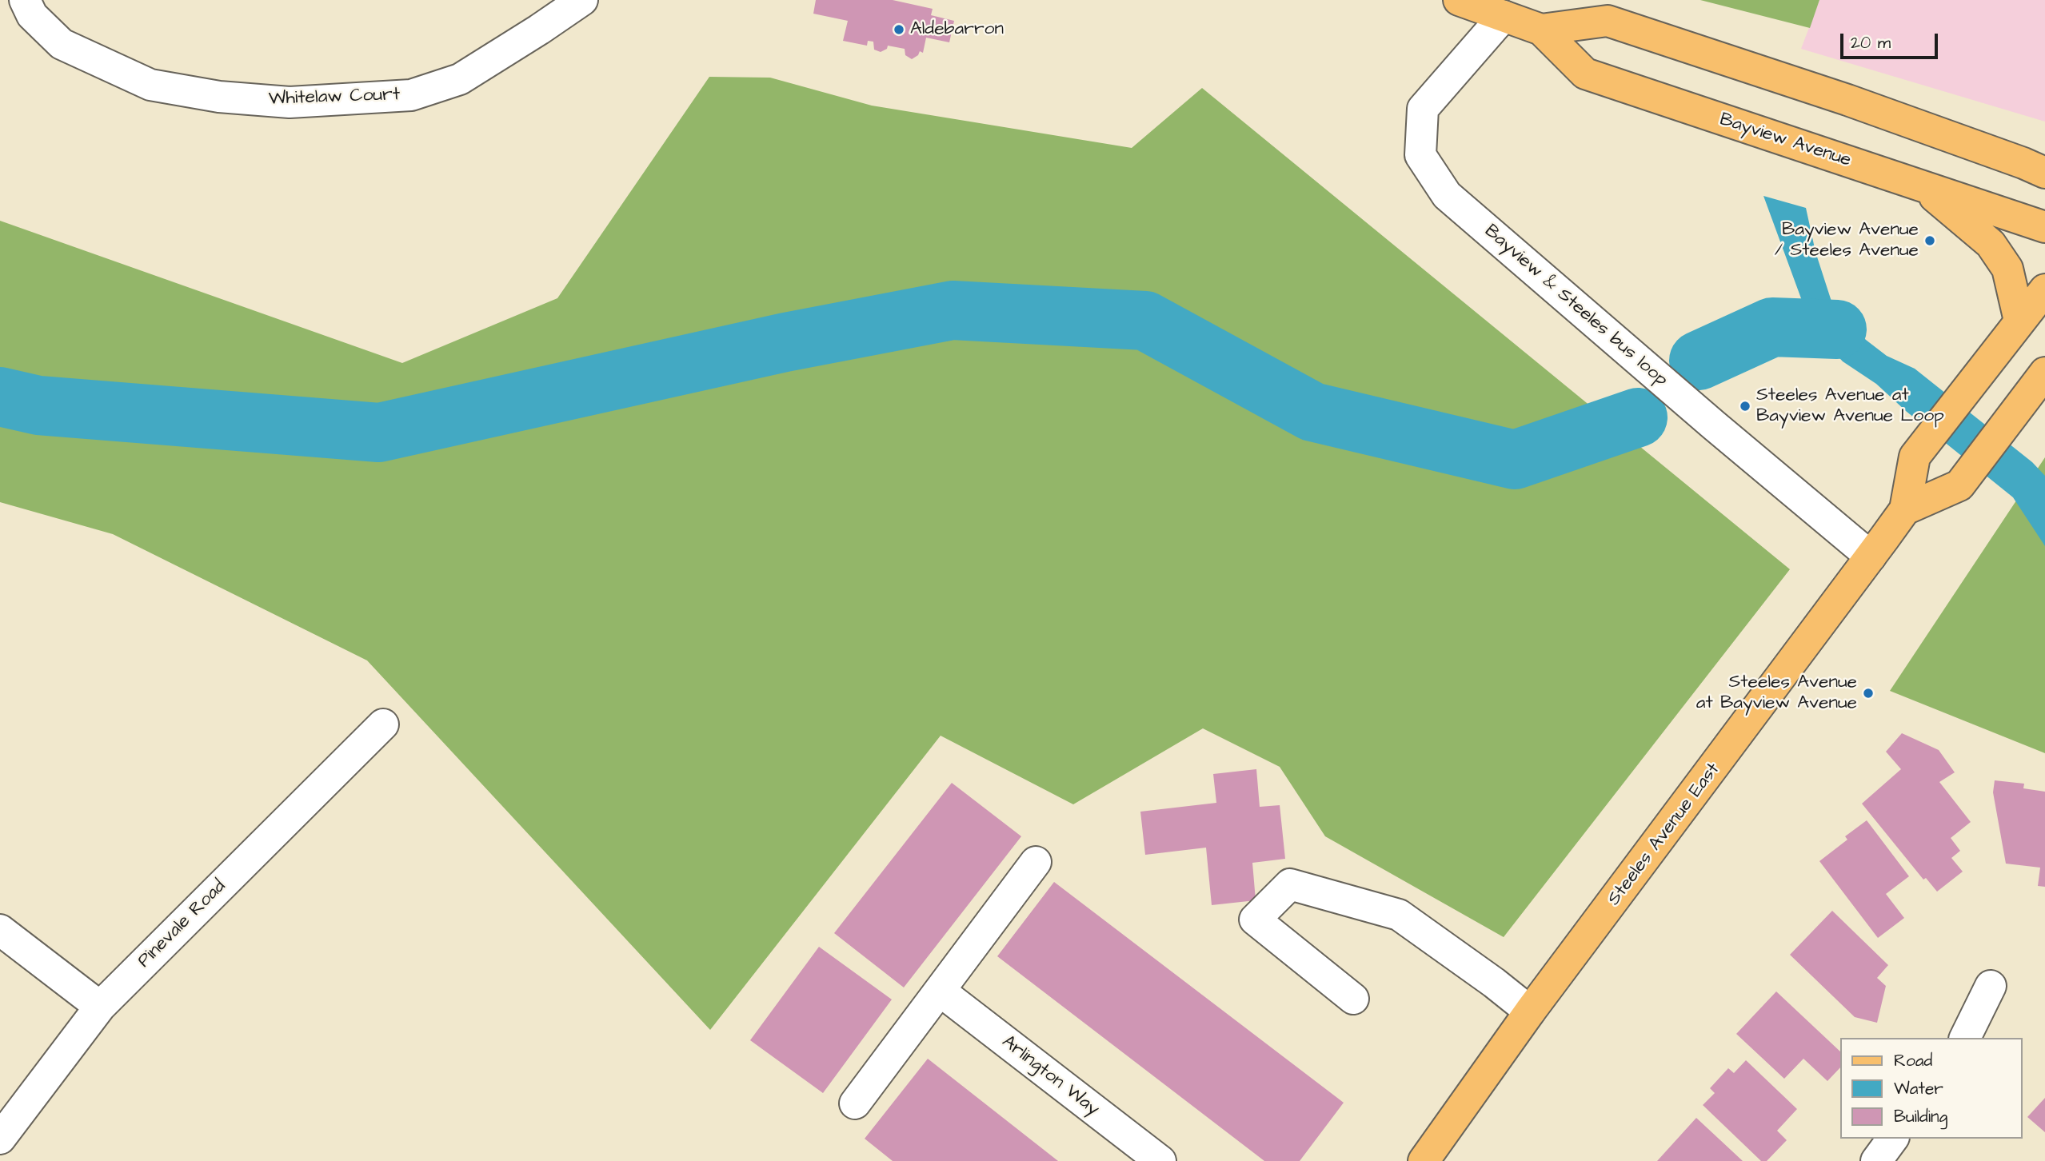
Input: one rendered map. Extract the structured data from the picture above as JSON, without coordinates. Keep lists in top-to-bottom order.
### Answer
{
  "streets": {
    "main road": ["Bayview Avenue", "Steeles Avenue East"],
    "street": [
      "Whitelaw Court",
      "Bayview & Steeles bus loop",
      "Pinevale Road",
      "Arlington Way"
    ]
  },
  "crossings": [
    ["Bayview Avenue", "Bayview & Steeles bus loop"],
    ["Bayview & Steeles bus loop", "Steeles Avenue East"]
  ],
  "places": [
    "Aldebarron",
    "Bayview Avenue / Steeles Avenue",
    "Steeles Avenue at Bayview Avenue Loop",
    "Steeles Avenue at Bayview Avenue"
  ],
  "legend": ["Road", "Water", "Building"],
  "scale_bar": "20 m"
}
